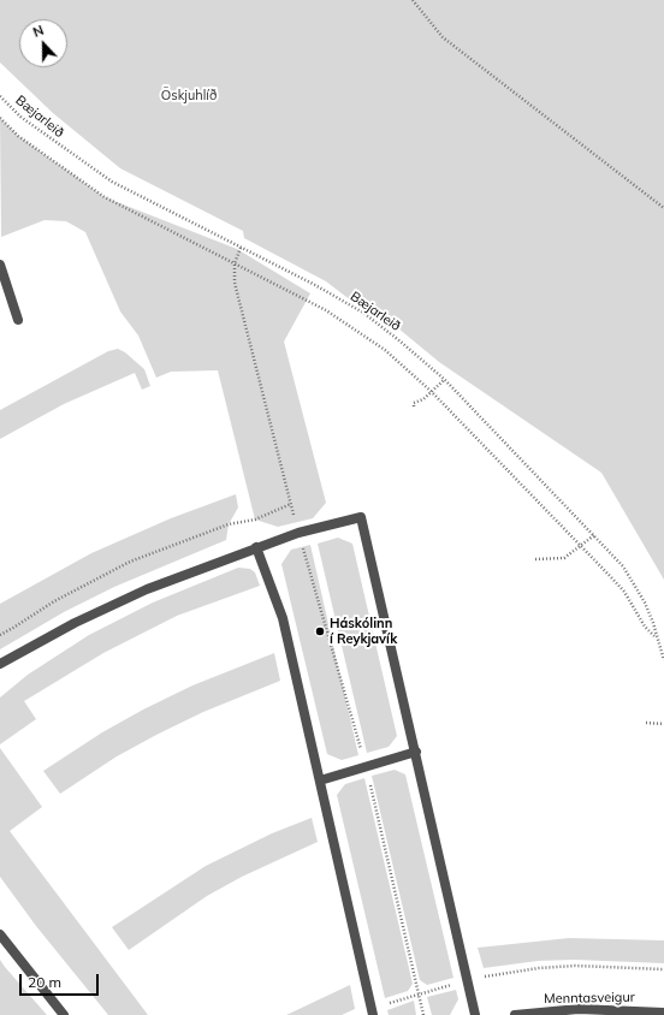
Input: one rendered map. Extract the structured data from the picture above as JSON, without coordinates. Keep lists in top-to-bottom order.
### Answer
{
  "streets": {
    "lane": ["Menntasveigur"],
    "path": ["Bæjarleið"]
  },
  "parks": ["Öskjuhlíð"],
  "places": ["Háskólinn í Reykjavík"],
  "scale_bar": "20 m",
  "north": "top"
}
